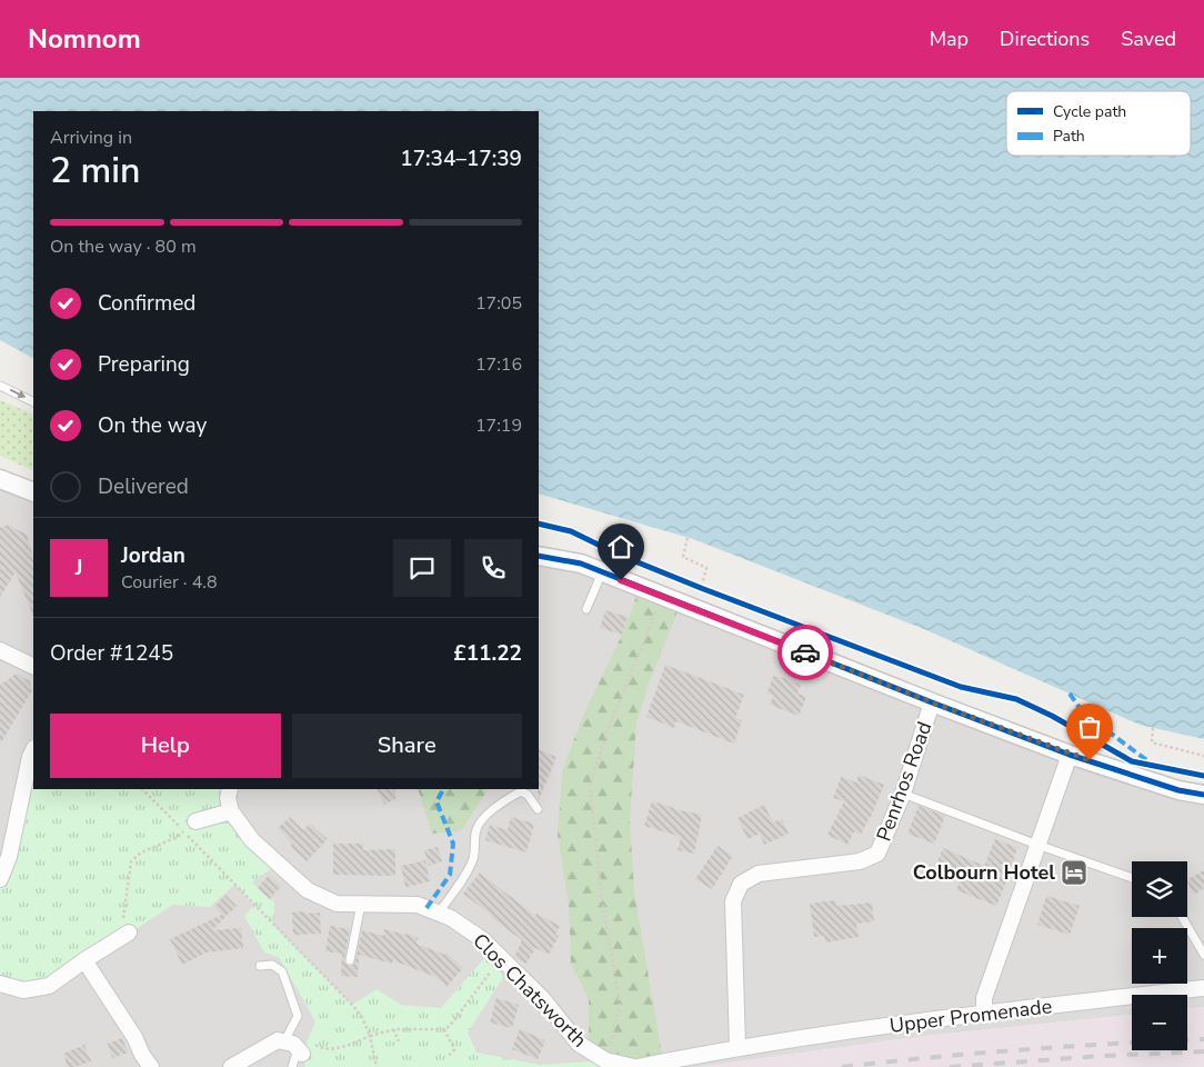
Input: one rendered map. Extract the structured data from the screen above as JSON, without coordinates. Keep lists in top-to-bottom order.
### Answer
{
  "streets": {
    "street": ["Penrhos Road", "Clos Chatsworth", "Upper Promenade"]
  },
  "crossings": [
    ["Penrhos Road", "Clos Chatsworth"],
    ["Penrhos Road", "Upper Promenade"],
    ["Clos Chatsworth", "Upper Promenade"]
  ],
  "places": {
    "hotel": ["Colbourn Hotel"]
  },
  "legend": ["Cycle path", "Path"],
  "page": {
    "header": "Nomnom",
    "nav": ["Map", "Directions", "Saved"],
    "heading": ["2 min", "Arriving in", "17:34–17:39"],
    "panel": [
      "Jordan",
      "Courier · 4.8",
      "Order #1245",
      "£11.22"
    ],
    "bar": "On the way · 80 m",
    "list": [
      ["Confirmed", "17:05"],
      ["Preparing", "17:16"],
      ["On the way", "17:19"],
      "Delivered"
    ],
    "round": "J",
    "buttons": ["Help", "Share"],
    "map_buttons": ["+", "−"]
  }
}
